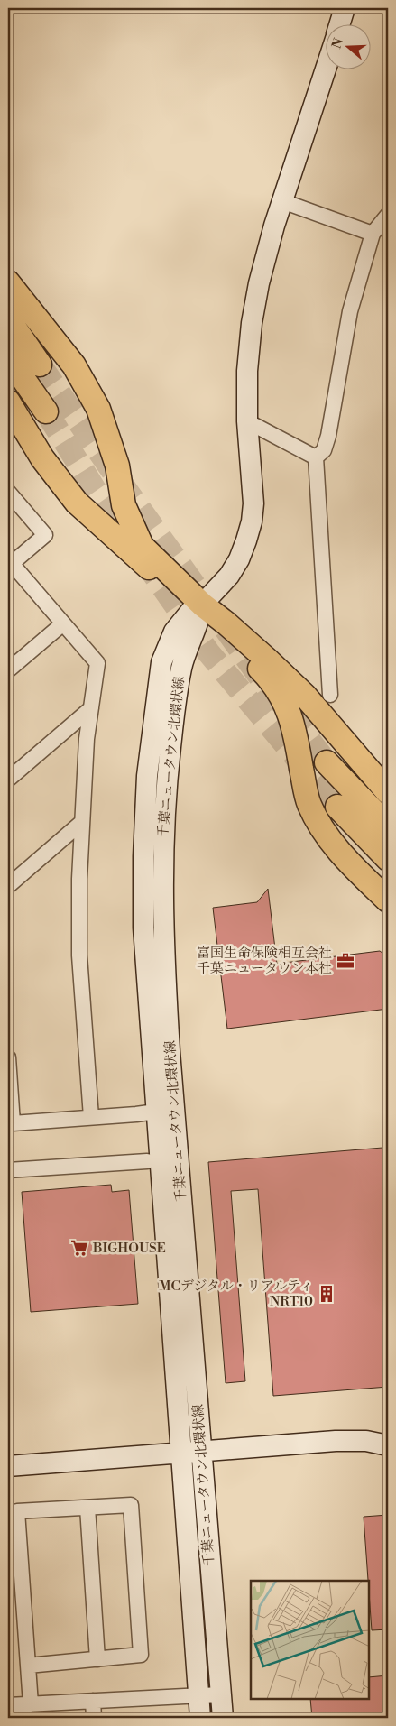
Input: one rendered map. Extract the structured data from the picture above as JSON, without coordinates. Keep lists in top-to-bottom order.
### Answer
{
  "streets": {
    "main road": ["千葉ニュータウン北環状線"]
  },
  "places": {
    "office": ["富国生命保険相互会社 千葉ニュータウン本社"],
    "supermarket": ["BIGHOUSE"],
    "building": ["MCデジタル・リアルティ NRT10"]
  },
  "north": "left"
}
